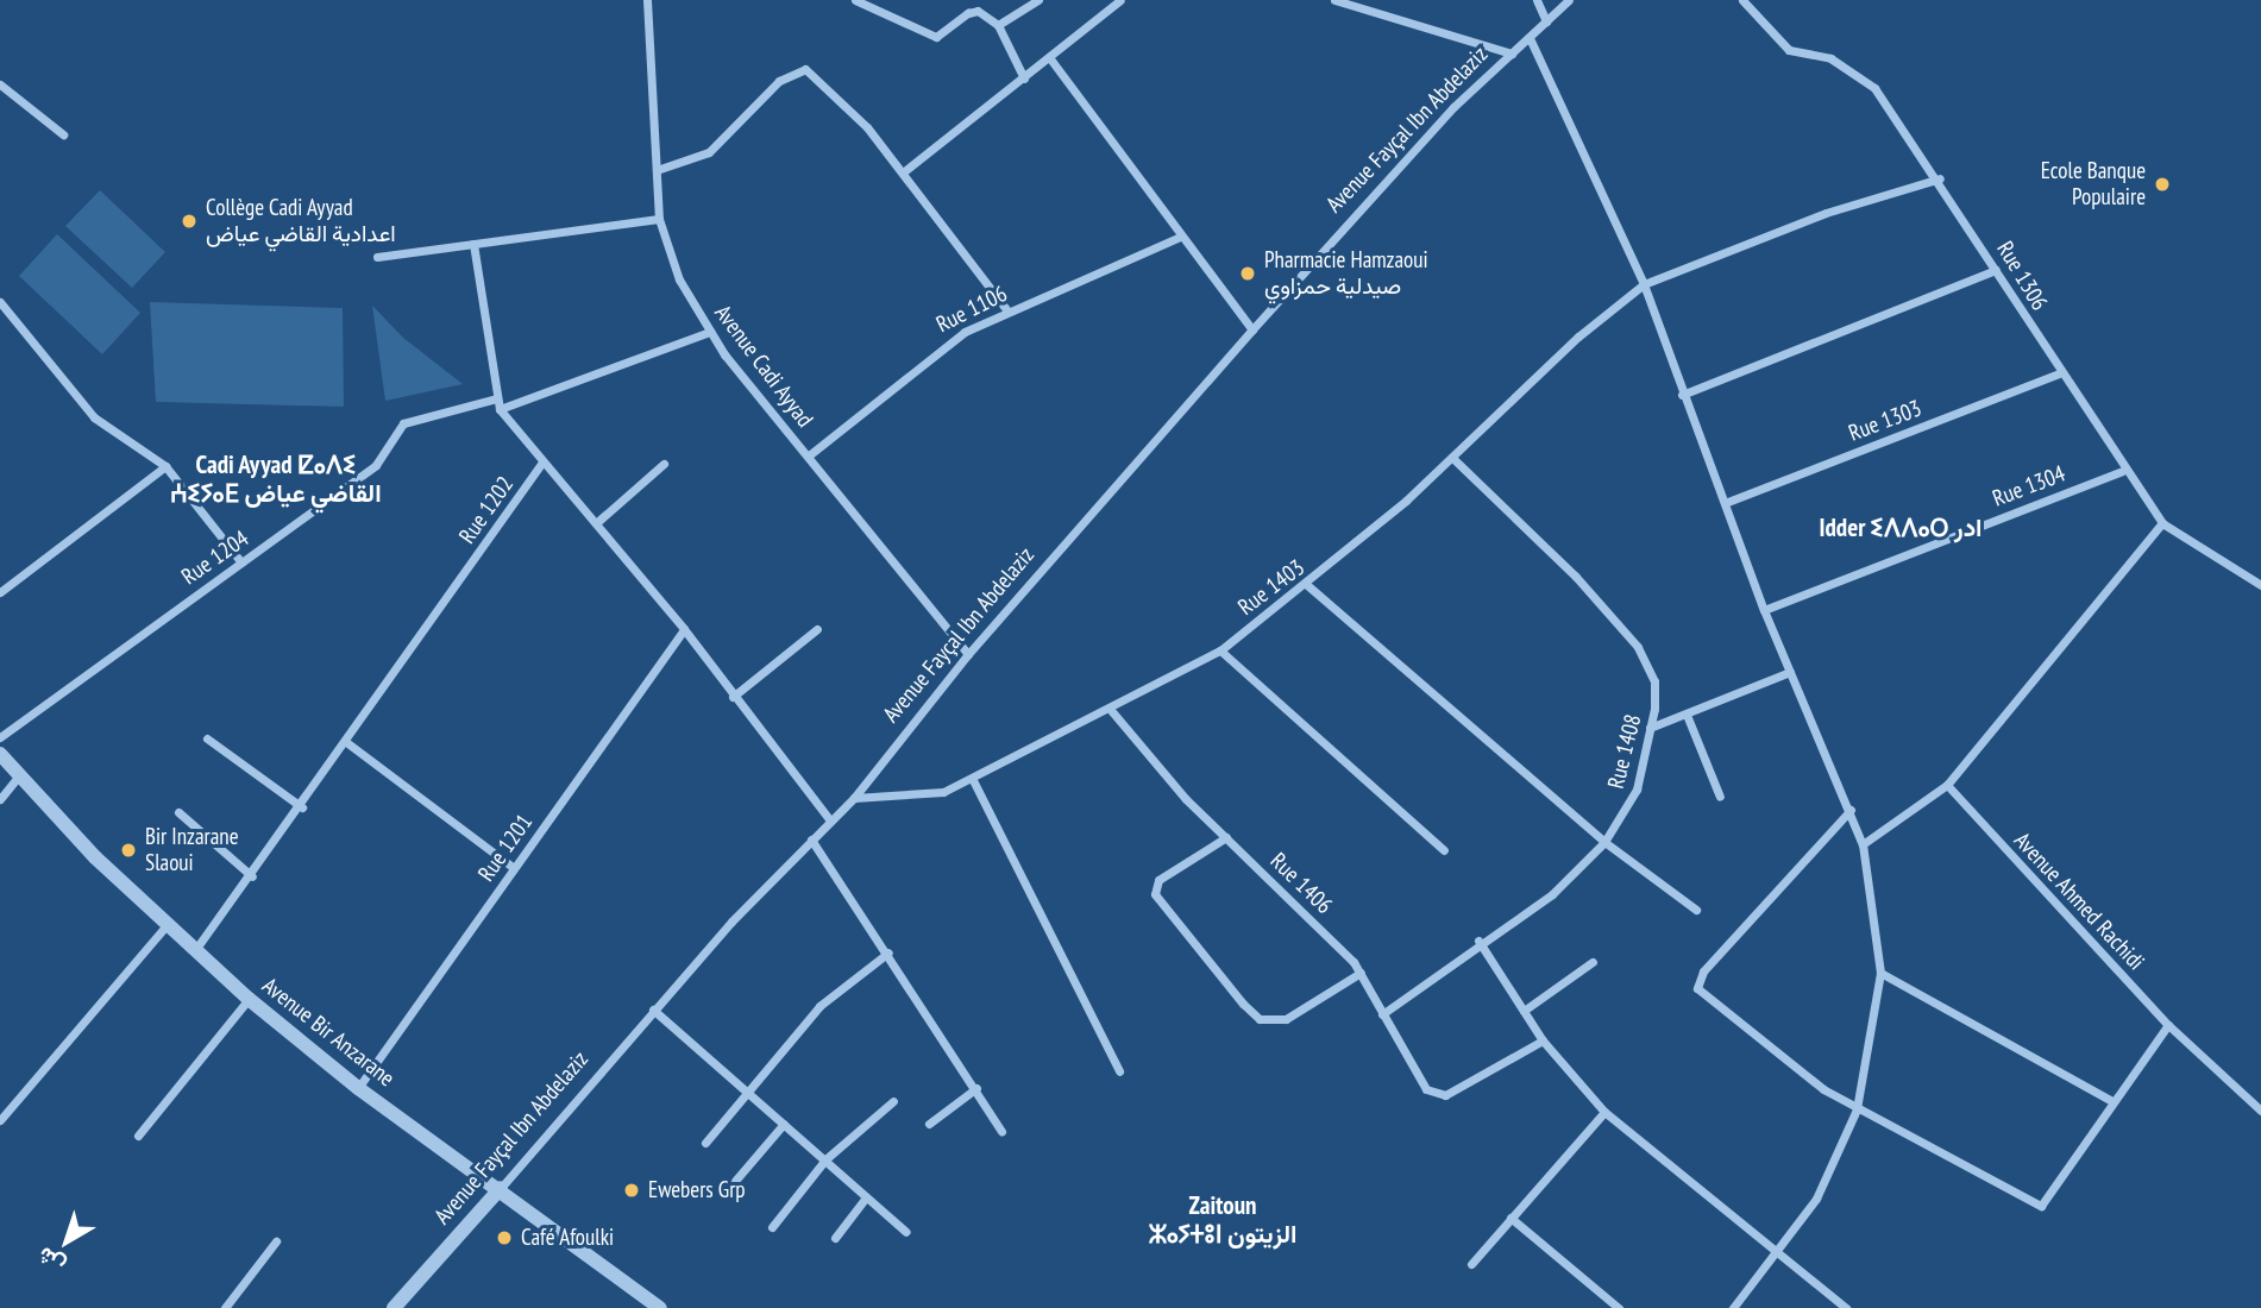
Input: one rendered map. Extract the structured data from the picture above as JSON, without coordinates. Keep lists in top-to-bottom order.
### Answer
{
  "streets": {
    "street": [
      "Avenue Fayçal Ibn Abdelaziz",
      "Rue 1306",
      "Rue 1106",
      "Avenue Cadi Ayyad",
      "Rue 1303",
      "Rue 1304",
      "Rue 1202",
      "Rue 1204",
      "Rue 1403",
      "Rue 1408",
      "Rue 1201",
      "Rue 1406",
      "Avenue Ahmed Rachidi",
      "Avenue Bir Anzarane"
    ]
  },
  "crossings": [
    ["Avenue Fayçal Ibn Abdelaziz", "Avenue Cadi Ayyad"],
    ["Avenue Fayçal Ibn Abdelaziz", "Rue 1202"],
    ["Avenue Fayçal Ibn Abdelaziz", "Rue 1403"],
    ["Avenue Fayçal Ibn Abdelaziz", "Avenue Bir Anzarane"],
    ["Rue 1306", "Rue 1303"],
    ["Rue 1306", "Rue 1304"],
    ["Rue 1306", "Rue 1403"],
    ["Rue 1106", "Avenue Cadi Ayyad"],
    ["Rue 1202", "Rue 1201"],
    ["Rue 1202", "Avenue Bir Anzarane"],
    ["Rue 1403", "Rue 1408"],
    ["Rue 1403", "Rue 1406"],
    ["Rue 1408", "Rue 1406"],
    ["Rue 1201", "Avenue Bir Anzarane"]
  ],
  "districts": ["Cadi Ayyad ⵇⴰⴷⵉ ⵄⵉⵢⴰⴹ القاضي عياض", "Idder ⵉⴷⴷⴰⵔ ادر", "Zaitoun ⵣⴰⵢⵜⵓⵏ الزيتون"],
  "places": [
    "Ecole Banque Populaire",
    "Collège Cadi Ayyad اعدادية القاضي عياض",
    "Pharmacie Hamzaoui صيدلية حمزاوي",
    "Bir Inzarane Slaoui",
    "Ewebers Grp",
    "Café Afoulki"
  ],
  "north": "bottom left"
}
